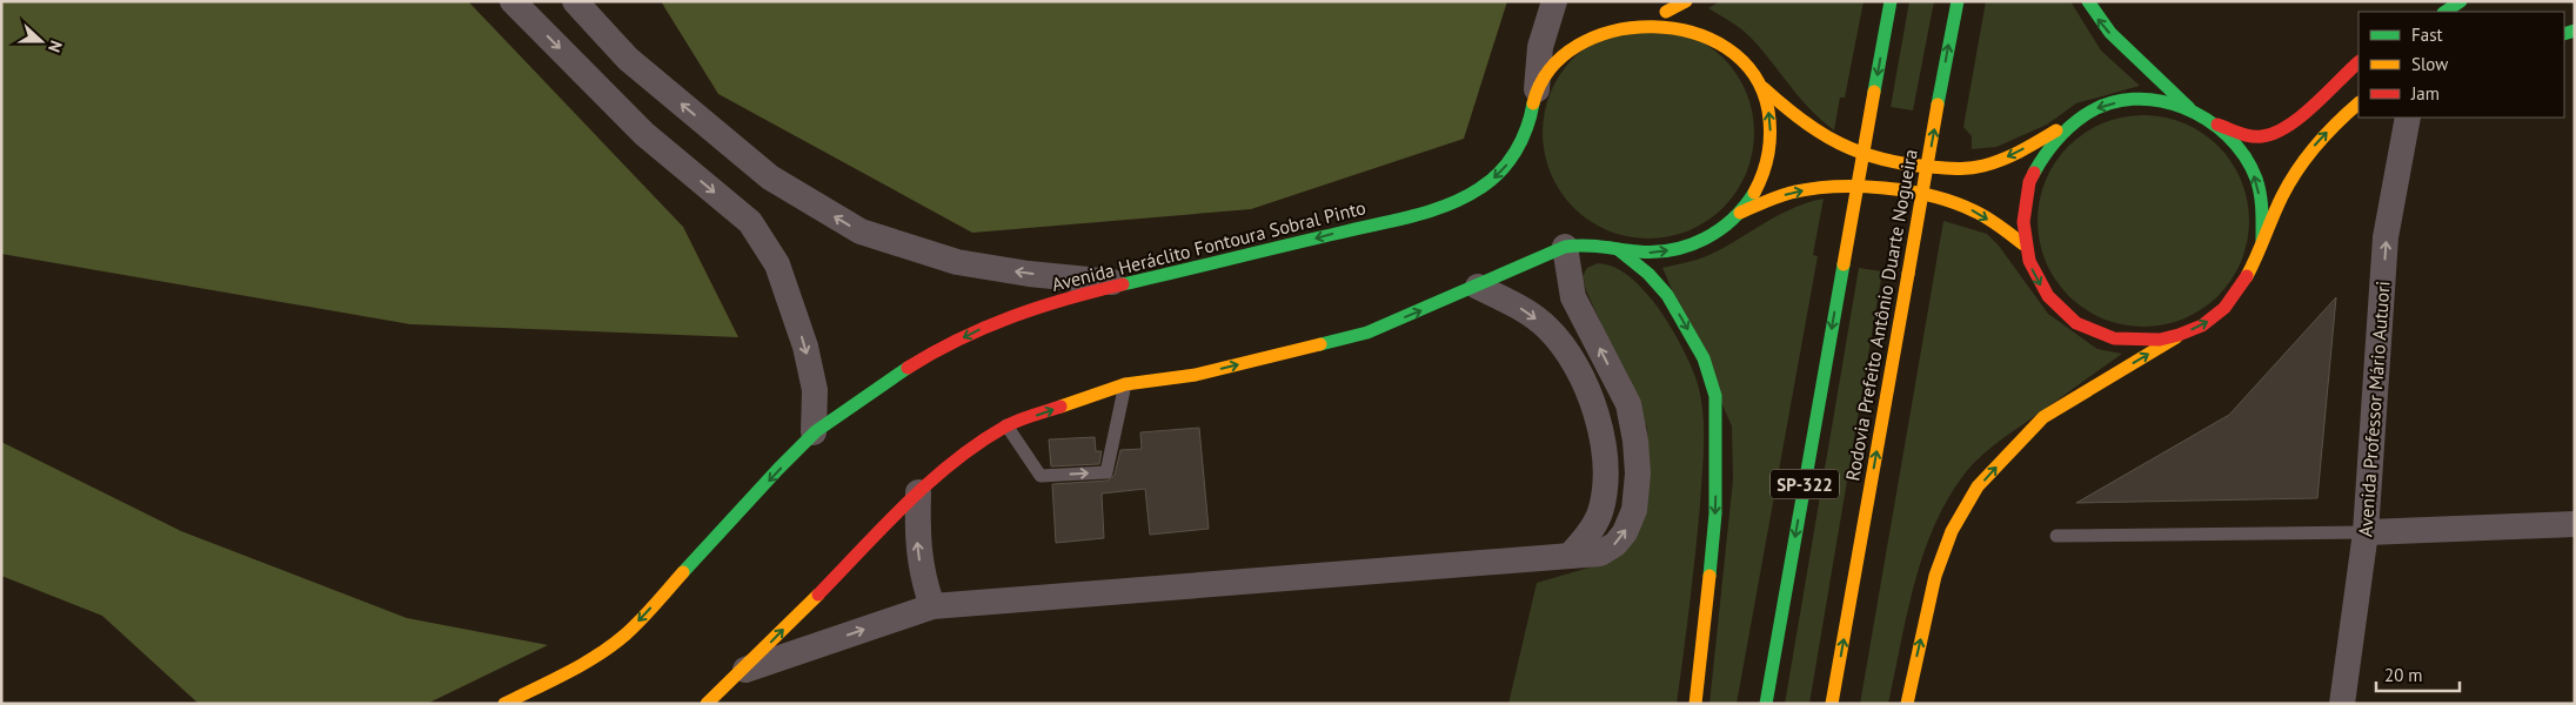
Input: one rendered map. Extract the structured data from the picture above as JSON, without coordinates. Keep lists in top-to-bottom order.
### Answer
{
  "streets": {
    "main road": ["Avenida Heráclito Fontoura Sobral Pinto", "Rodovia Prefeito Antônio Duarte Nogueira", "SP-322"],
    "street": ["Avenida Professor Mário Autuori"]
  },
  "one_way": ["Avenida Professor Mário Autuori"],
  "legend": ["Fast", "Slow", "Jam"],
  "scale_bar": "20 m",
  "north": "right"
}
